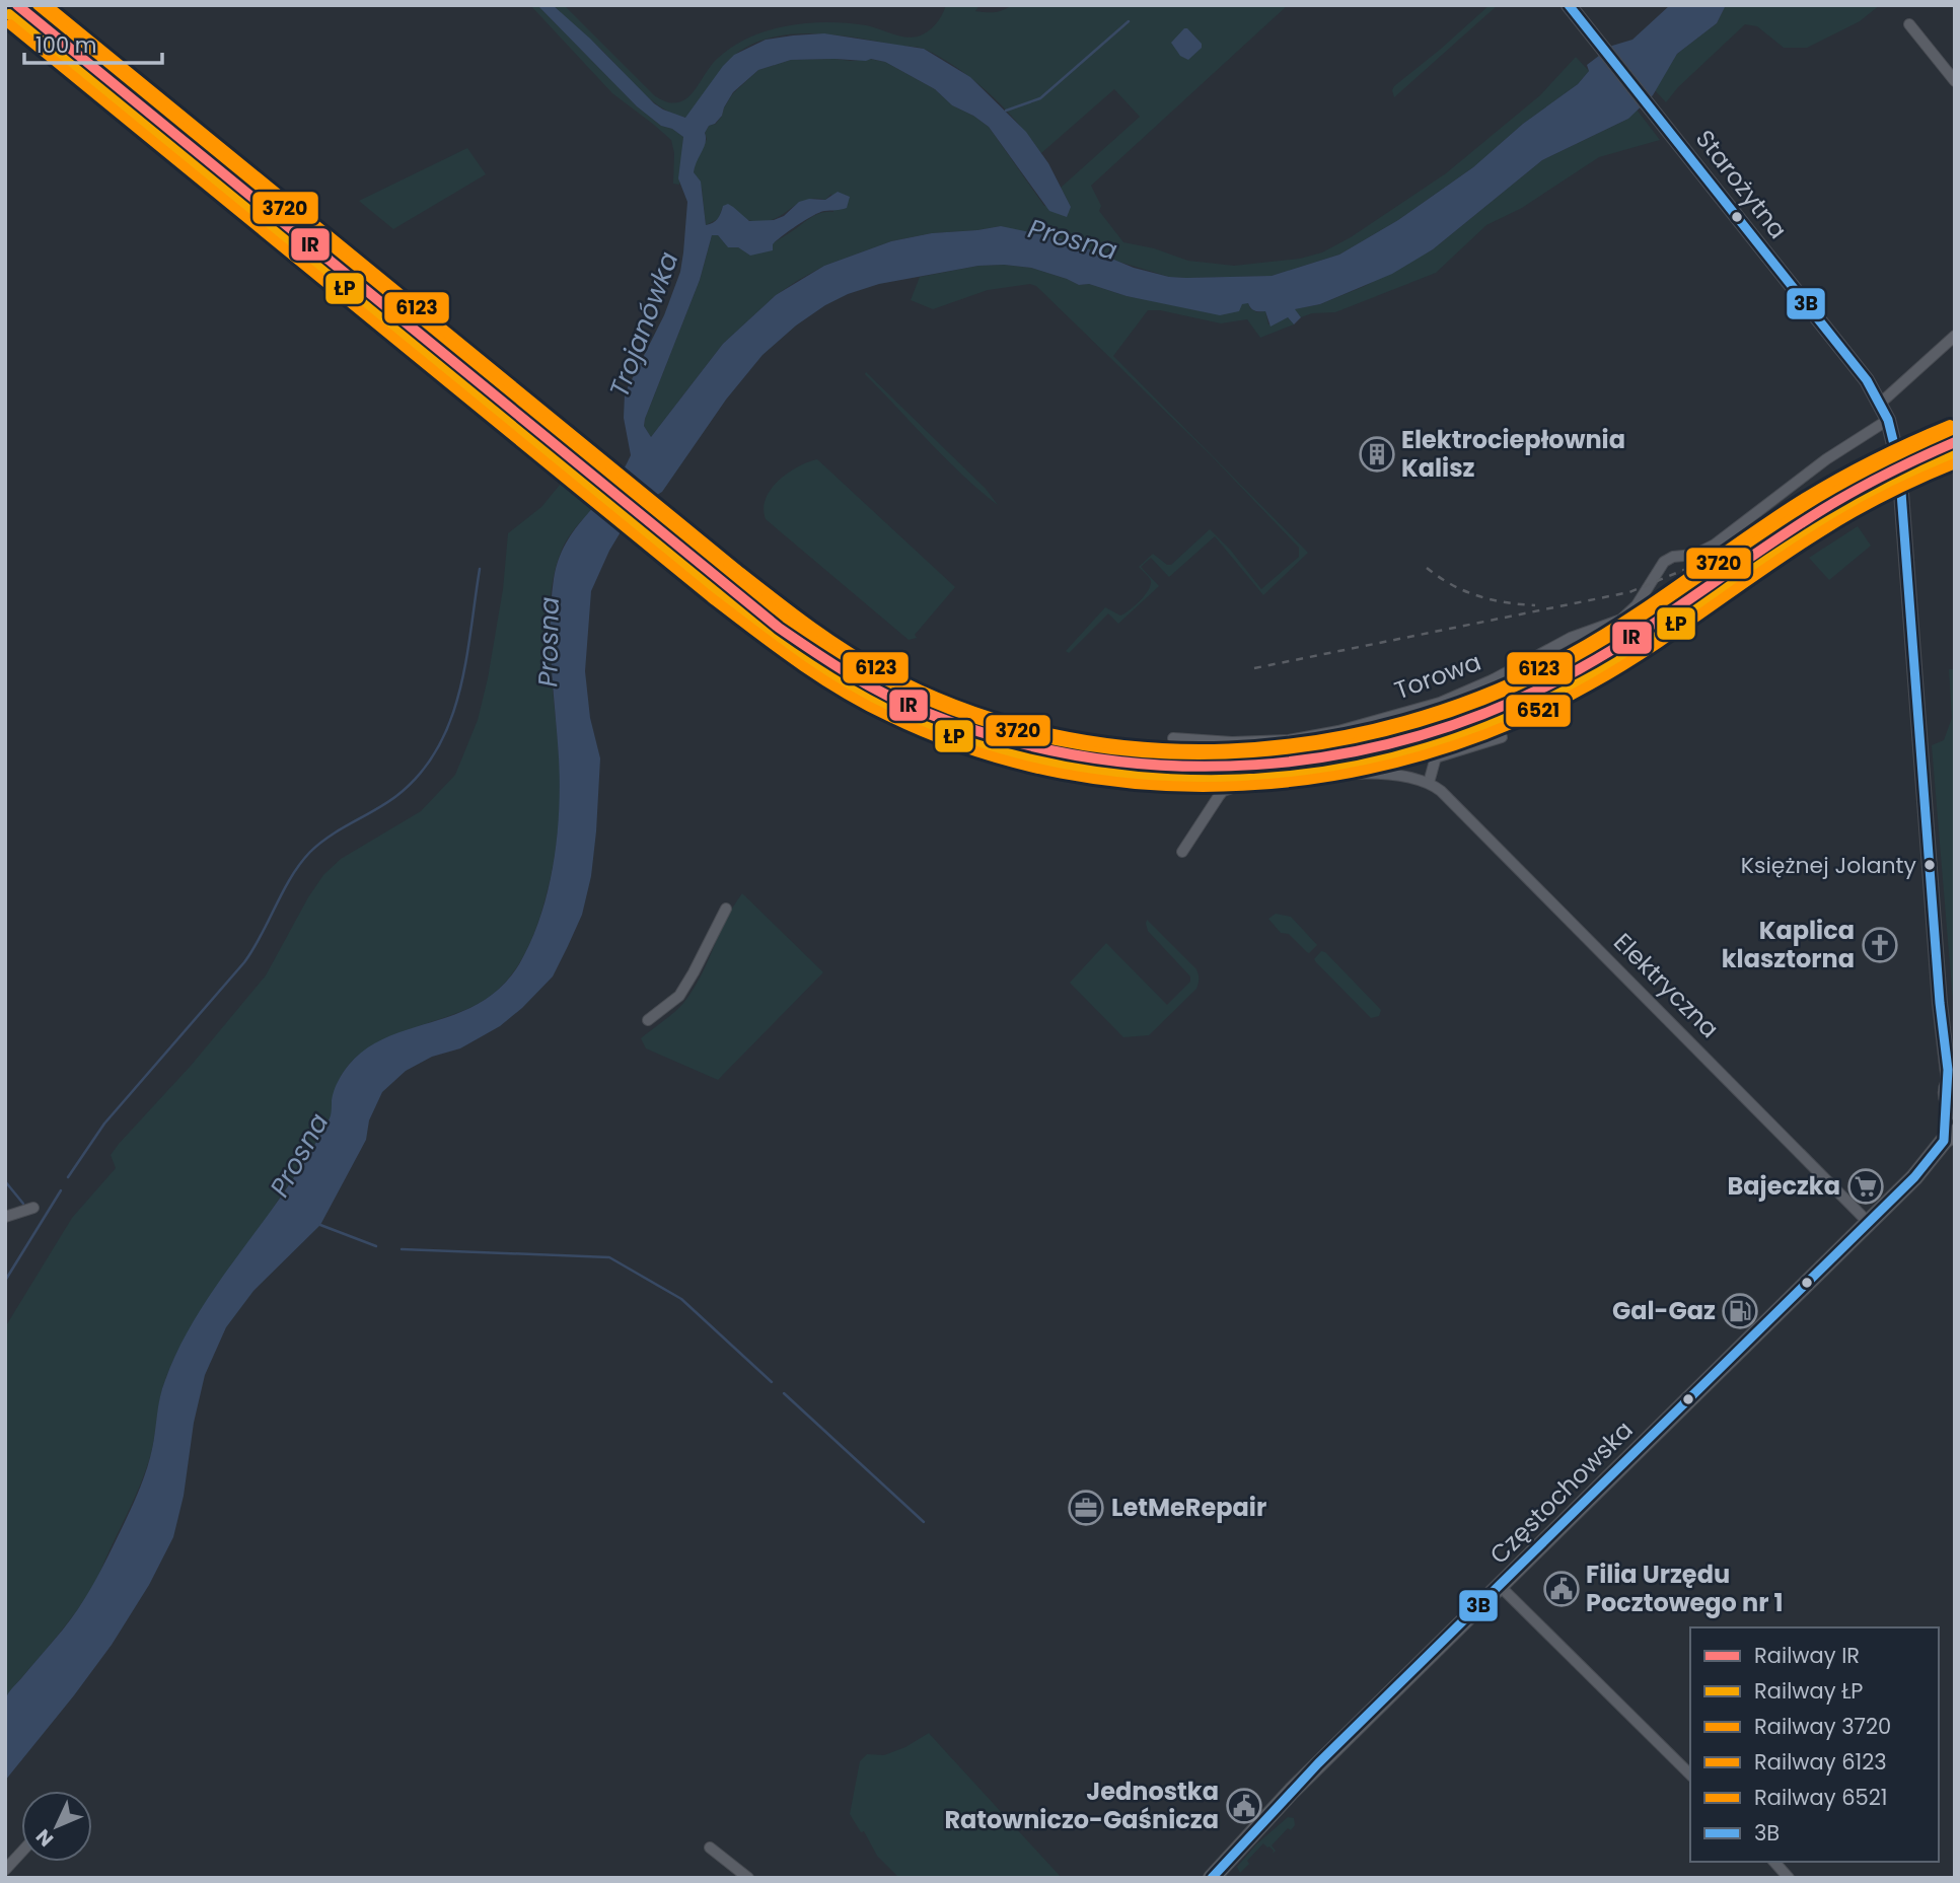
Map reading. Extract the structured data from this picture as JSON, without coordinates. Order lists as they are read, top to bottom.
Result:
{
  "streets": {
    "main road": ["Częstochowska"],
    "street": ["Starożytna", "Torowa", "Elektryczna"]
  },
  "crossings": [
    ["Starożytna", "Torowa"],
    ["Elektryczna", "Częstochowska"]
  ],
  "water": ["Prosna", "Trojanówka"],
  "places": {
    "building": ["Elektrociepłownia Kalisz"],
    "other": ["Księżnej Jolanty"],
    "church": ["Kaplica klasztorna"],
    "supermarket": ["Bajeczka"],
    "fuel station": ["Gal-Gaz"],
    "office": ["LetMeRepair"],
    "public building": ["Filia Urzędu Pocztowego nr 1", "Jednostka Ratowniczo-Gaśnicza"]
  },
  "lines": [
    "rail line IR",
    "rail line 3720",
    "rail line 6123",
    "transit line 3B",
    "rail line ŁP",
    "rail line 6521"
  ],
  "legend": [
    "Railway IR",
    "Railway ŁP",
    "Railway 3720",
    "Railway 6123",
    "Railway 6521",
    "3B"
  ],
  "scale_bar": "100 m",
  "north": "bottom left"
}
